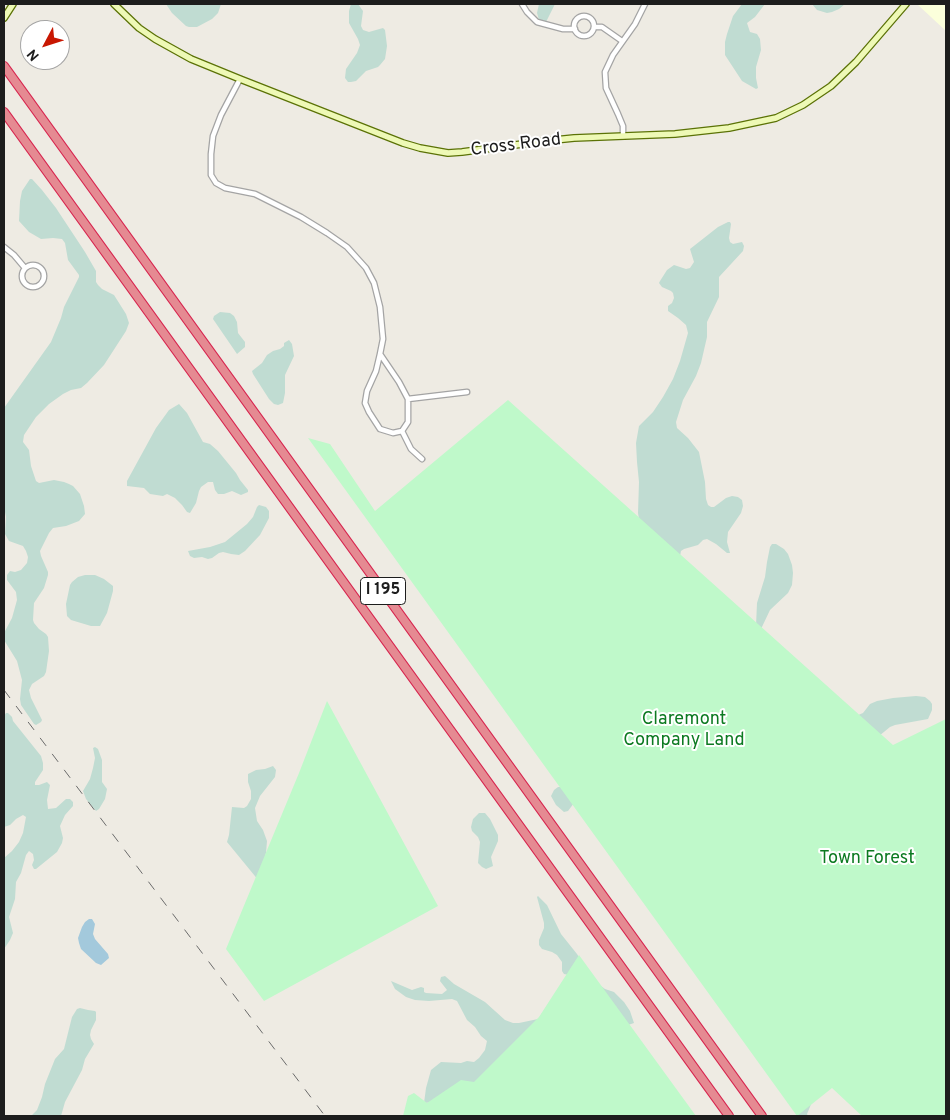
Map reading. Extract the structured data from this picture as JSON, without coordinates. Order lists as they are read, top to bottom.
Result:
{
  "streets": {
    "highway": ["I 195"],
    "street": ["Cross Road"]
  },
  "parks": ["Claremont Company Land", "Town Forest"],
  "north": "bottom left"
}
